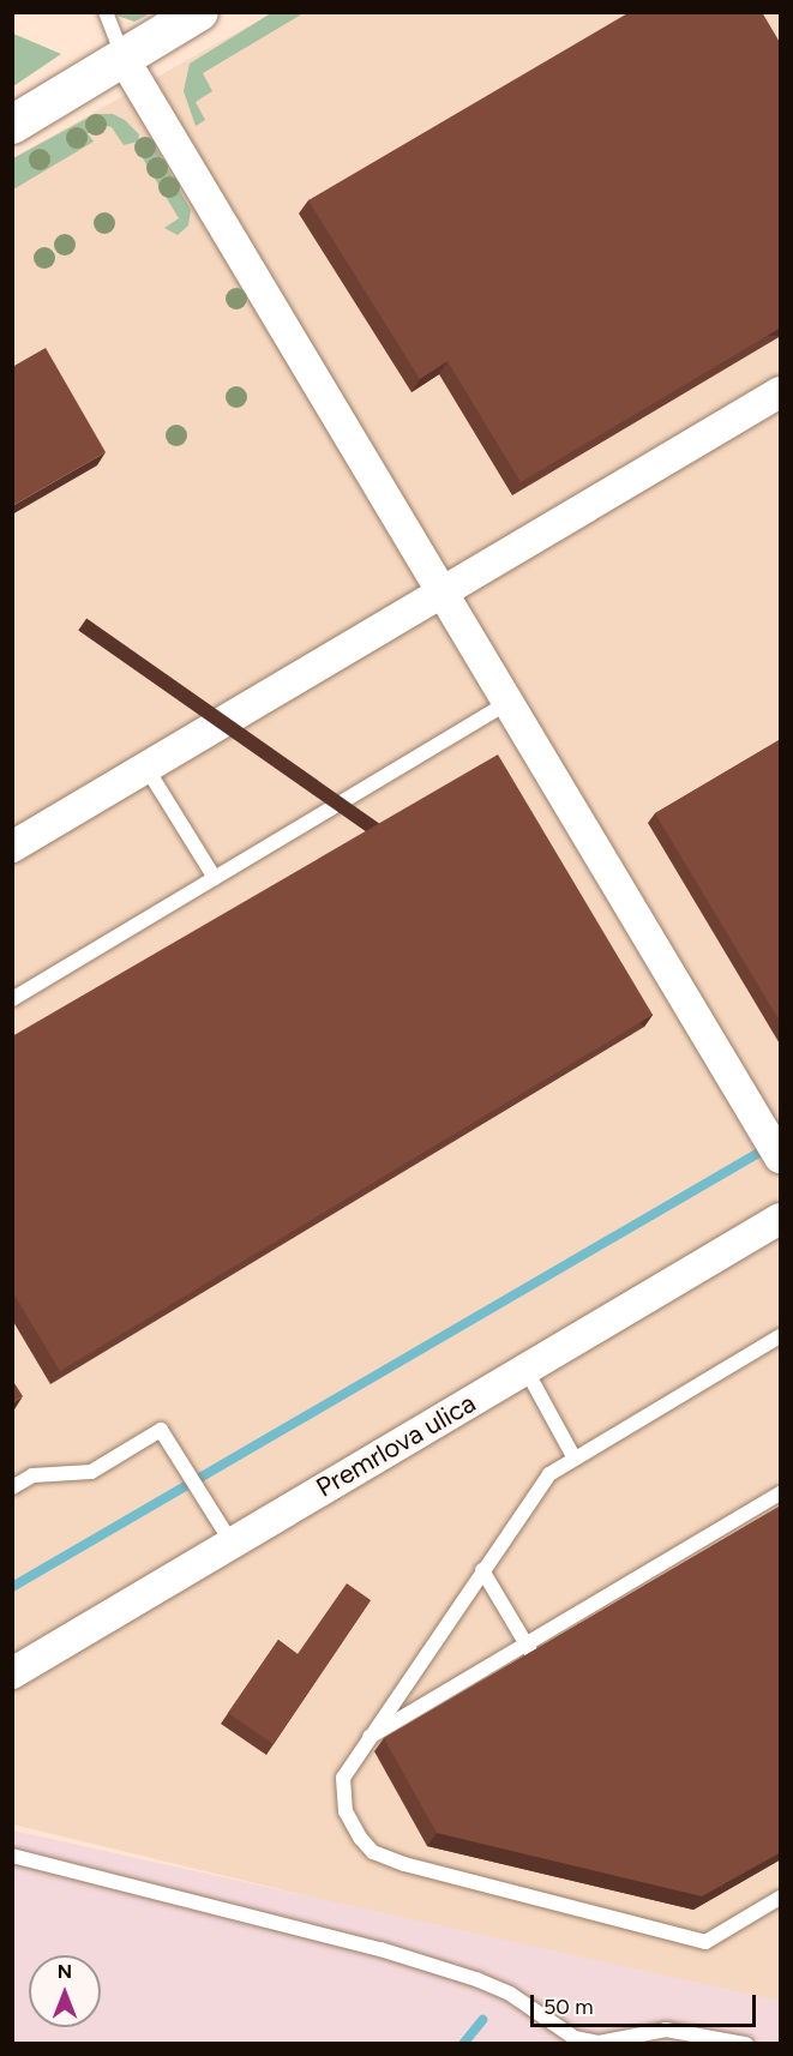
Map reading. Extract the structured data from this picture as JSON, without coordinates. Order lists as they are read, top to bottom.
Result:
{
  "streets": {
    "street": ["Premrlova ulica"]
  },
  "scale_bar": "50 m",
  "north": "top"
}
